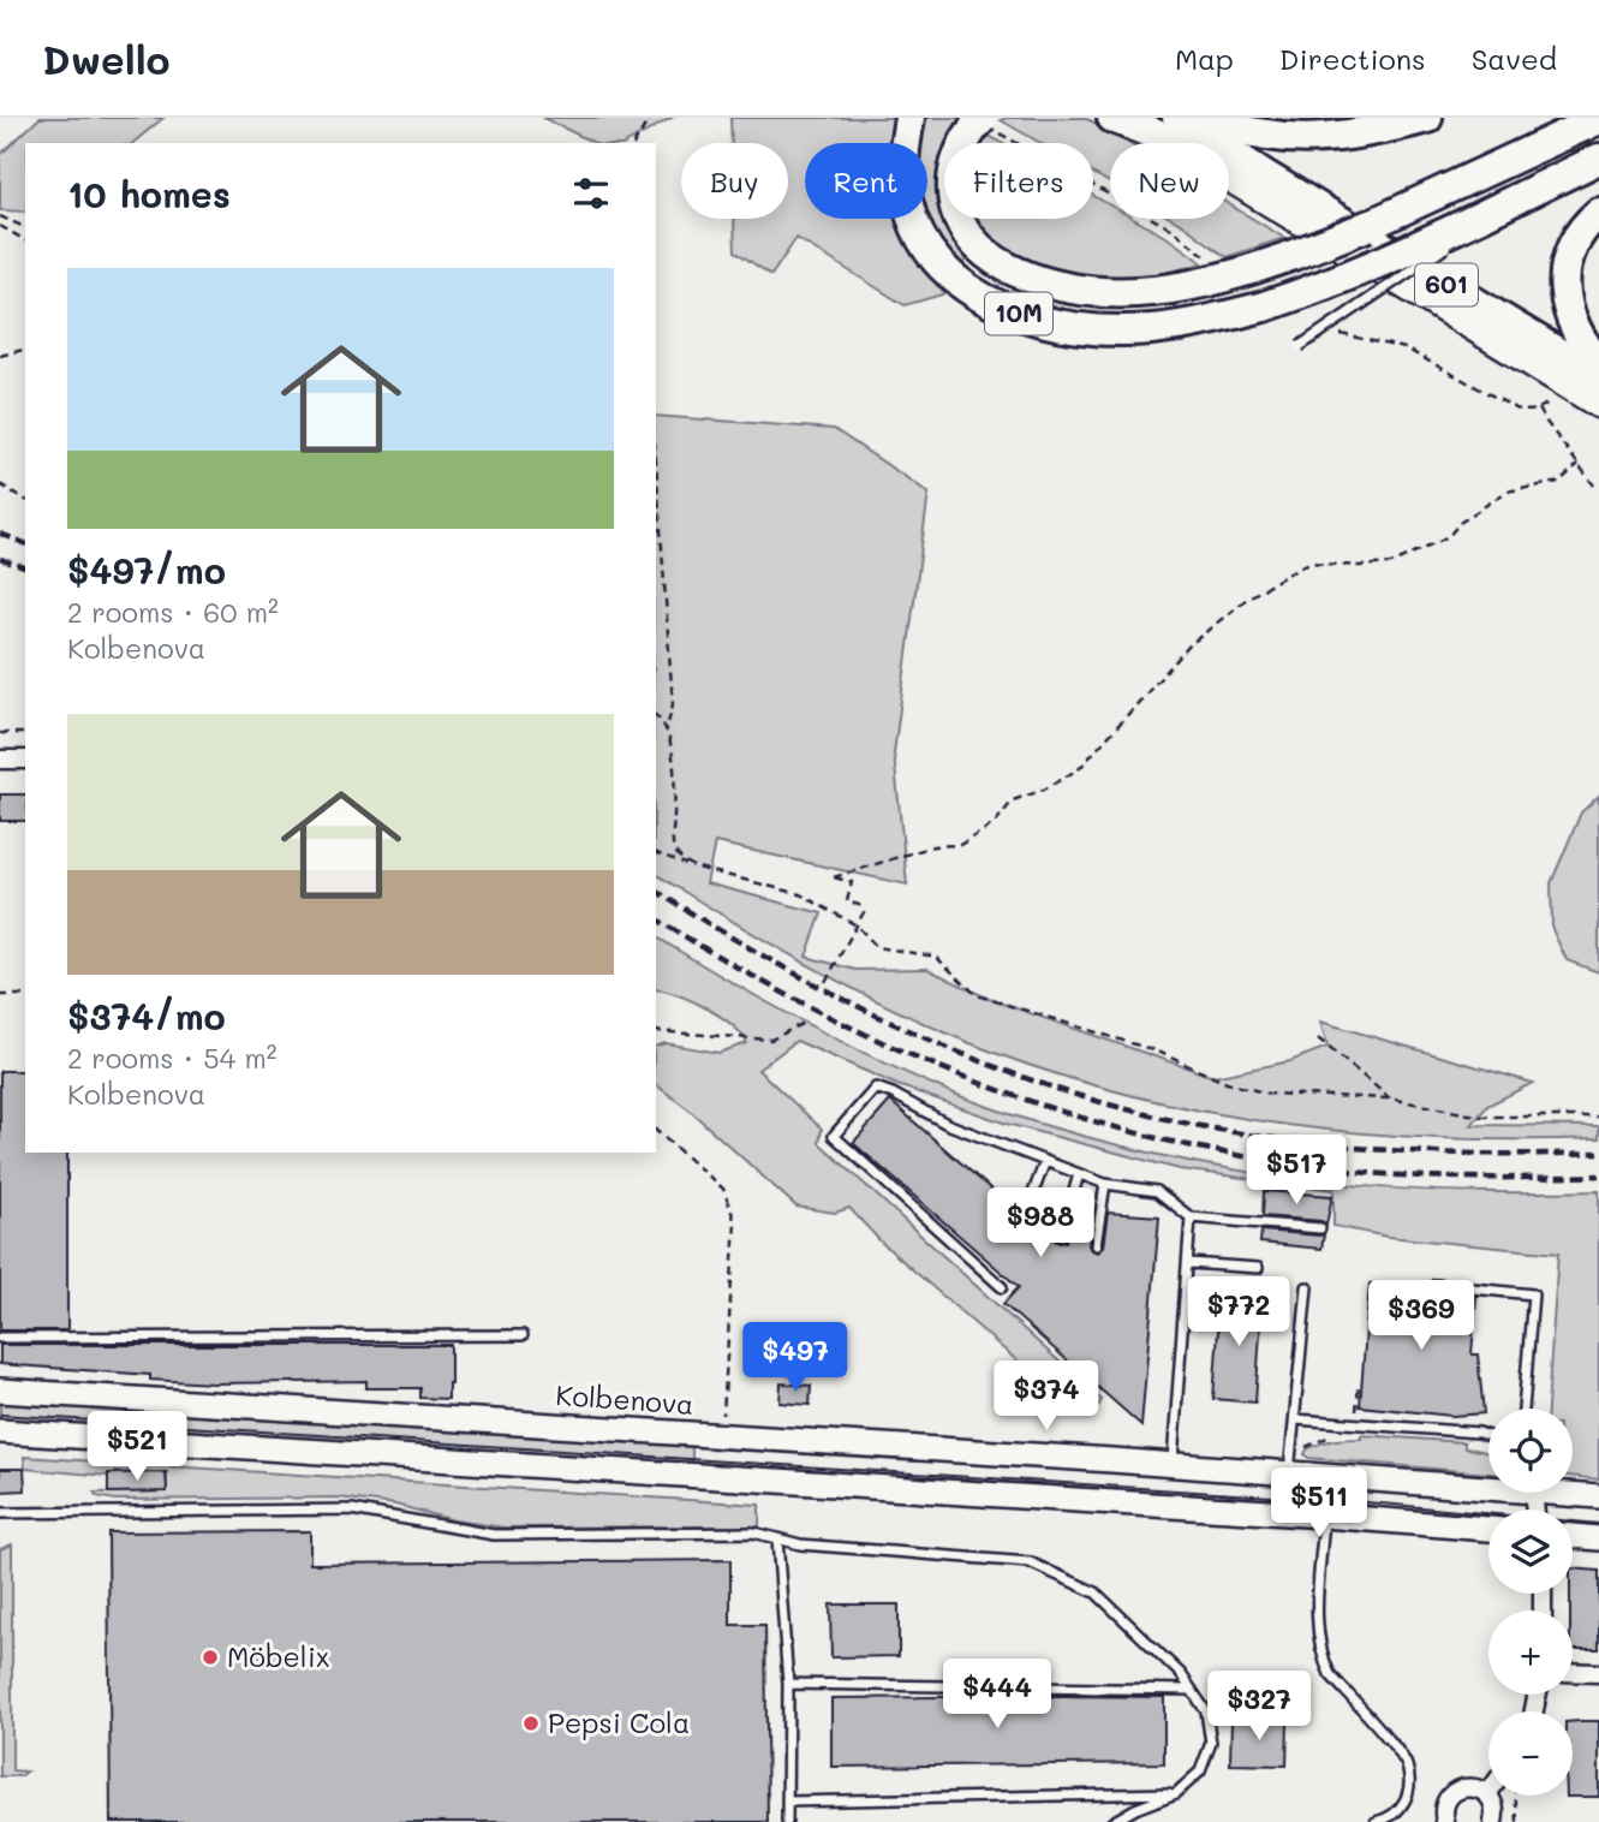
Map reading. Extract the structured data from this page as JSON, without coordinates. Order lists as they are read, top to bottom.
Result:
{
  "streets": {
    "highway": ["601", "10M"],
    "main road": ["Kolbenova"]
  },
  "places": ["Möbelix", "Pepsi Cola"],
  "page": {
    "header": "Dwello",
    "nav": ["Map", "Directions", "Saved"],
    "chip": [
      "Buy",
      "Rent",
      "Filters",
      "New"
    ],
    "heading": "10 homes",
    "list": [
      {
        "name": "$497/mo",
        "note": "2 rooms · 60 m² · Kolbenova"
      },
      {
        "name": "$374/mo",
        "note": "2 rooms · 54 m² · Kolbenova"
      }
    ],
    "price": [
      "$517",
      "$988",
      "$772",
      "$369",
      "$497",
      "$374",
      "$521",
      "$511",
      "$444",
      "$327"
    ],
    "map_buttons": ["+", "−"]
  }
}
